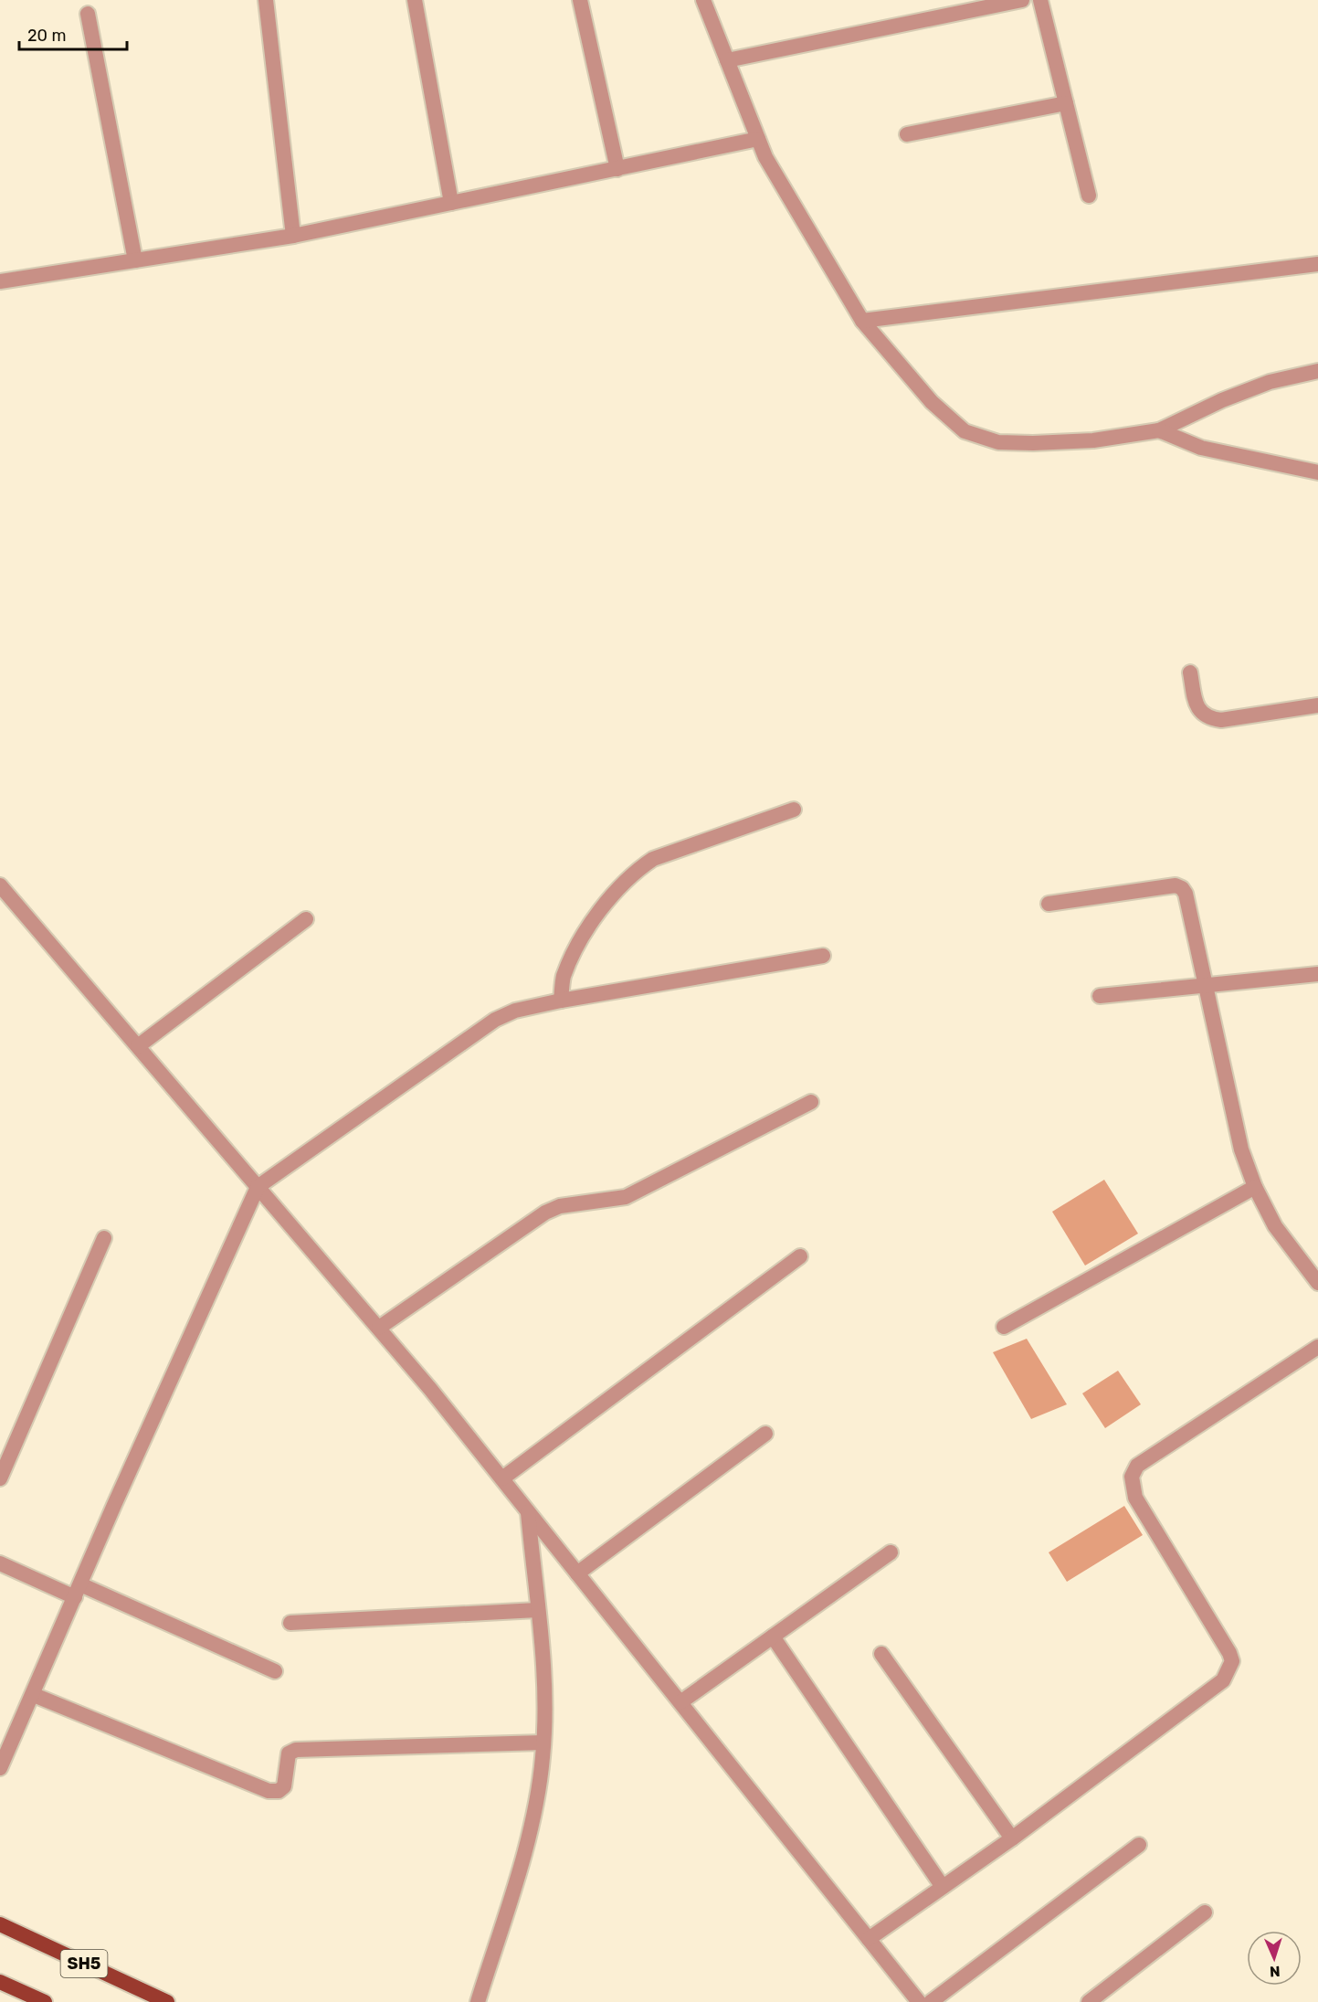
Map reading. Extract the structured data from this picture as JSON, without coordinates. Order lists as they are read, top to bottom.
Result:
{
  "streets": {
    "main road": ["SH5"]
  },
  "scale_bar": "20 m",
  "north": "bottom"
}
